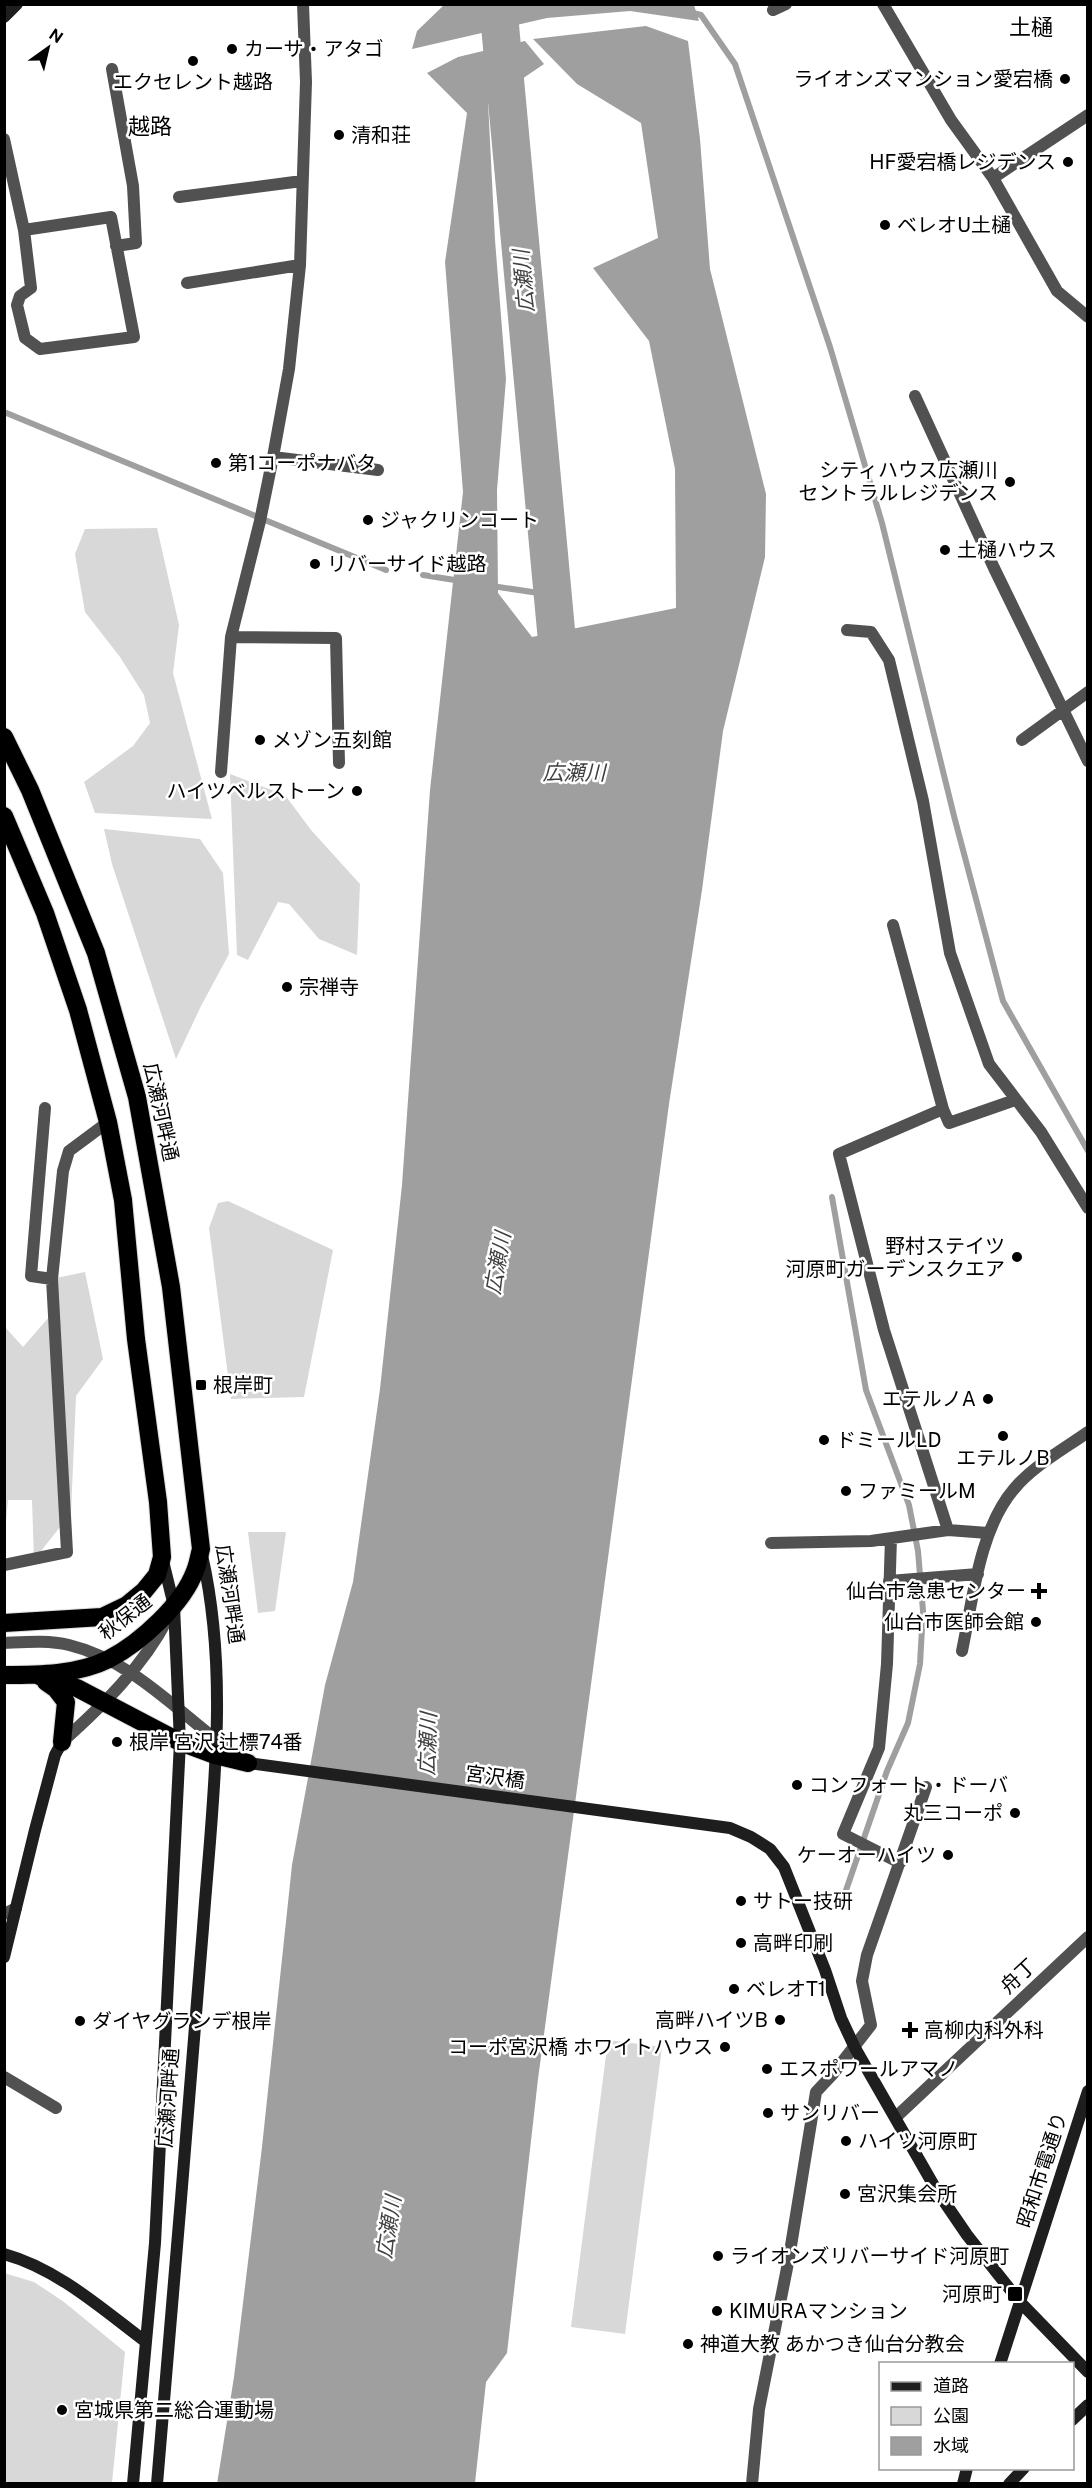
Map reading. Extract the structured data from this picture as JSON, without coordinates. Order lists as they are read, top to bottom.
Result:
{
  "streets": {
    "highway": ["広瀬河畔通", "秋保通"],
    "street": ["宮沢橋", "舟丁", "昭和市電通り"]
  },
  "crossings": [
    ["広瀬河畔通", "秋保通"],
    ["宮沢橋", "舟丁"],
    ["宮沢橋", "昭和市電通り"]
  ],
  "districts": ["土樋", "越路"],
  "water": ["広瀬川"],
  "places": {
    "other": [
      "カーサ・アタゴ",
      "エクセレント越路",
      "ライオンズマンション愛宕橋",
      "清和荘",
      "HF愛宕橋レジデンス",
      "ベレオU土樋",
      "第1コーポナバタ",
      "シティハウス広瀬川 セントラルレジデンス",
      "ジャクリンコート",
      "土樋ハウス",
      "リバーサイド越路",
      "メゾン五刻館",
      "ハイツベルストーン",
      "宗禅寺",
      "野村ステイツ 河原町ガーデンスクエア",
      "エテルノA",
      "エテルノB",
      "ドミールLD",
      "ファミールM",
      "仙台市医師会館",
      "根岸 宮沢 辻標74番",
      "コンフォート・ドーバ",
      "丸三コーポ",
      "ケーオーハイツ",
      "サトー技研",
      "高畔印刷",
      "ベレオT1",
      "高畔ハイツB",
      "ダイヤグランデ根岸",
      "コーポ宮沢橋 ホワイトハウス",
      "エスポワールアマノ",
      "サンリバー",
      "ハイツ河原町",
      "宮沢集会所",
      "ライオンズリバーサイド河原町",
      "KIMURAマンション",
      "神道大教 あかつき仙台分教会",
      "宮城県第二総合運動場"
    ],
    "transit": ["根岸町", "河原町"],
    "health": ["仙台市急患センター", "高柳内科外科"]
  },
  "legend": ["道路", "公園", "水域"],
  "north": "top right"
}
